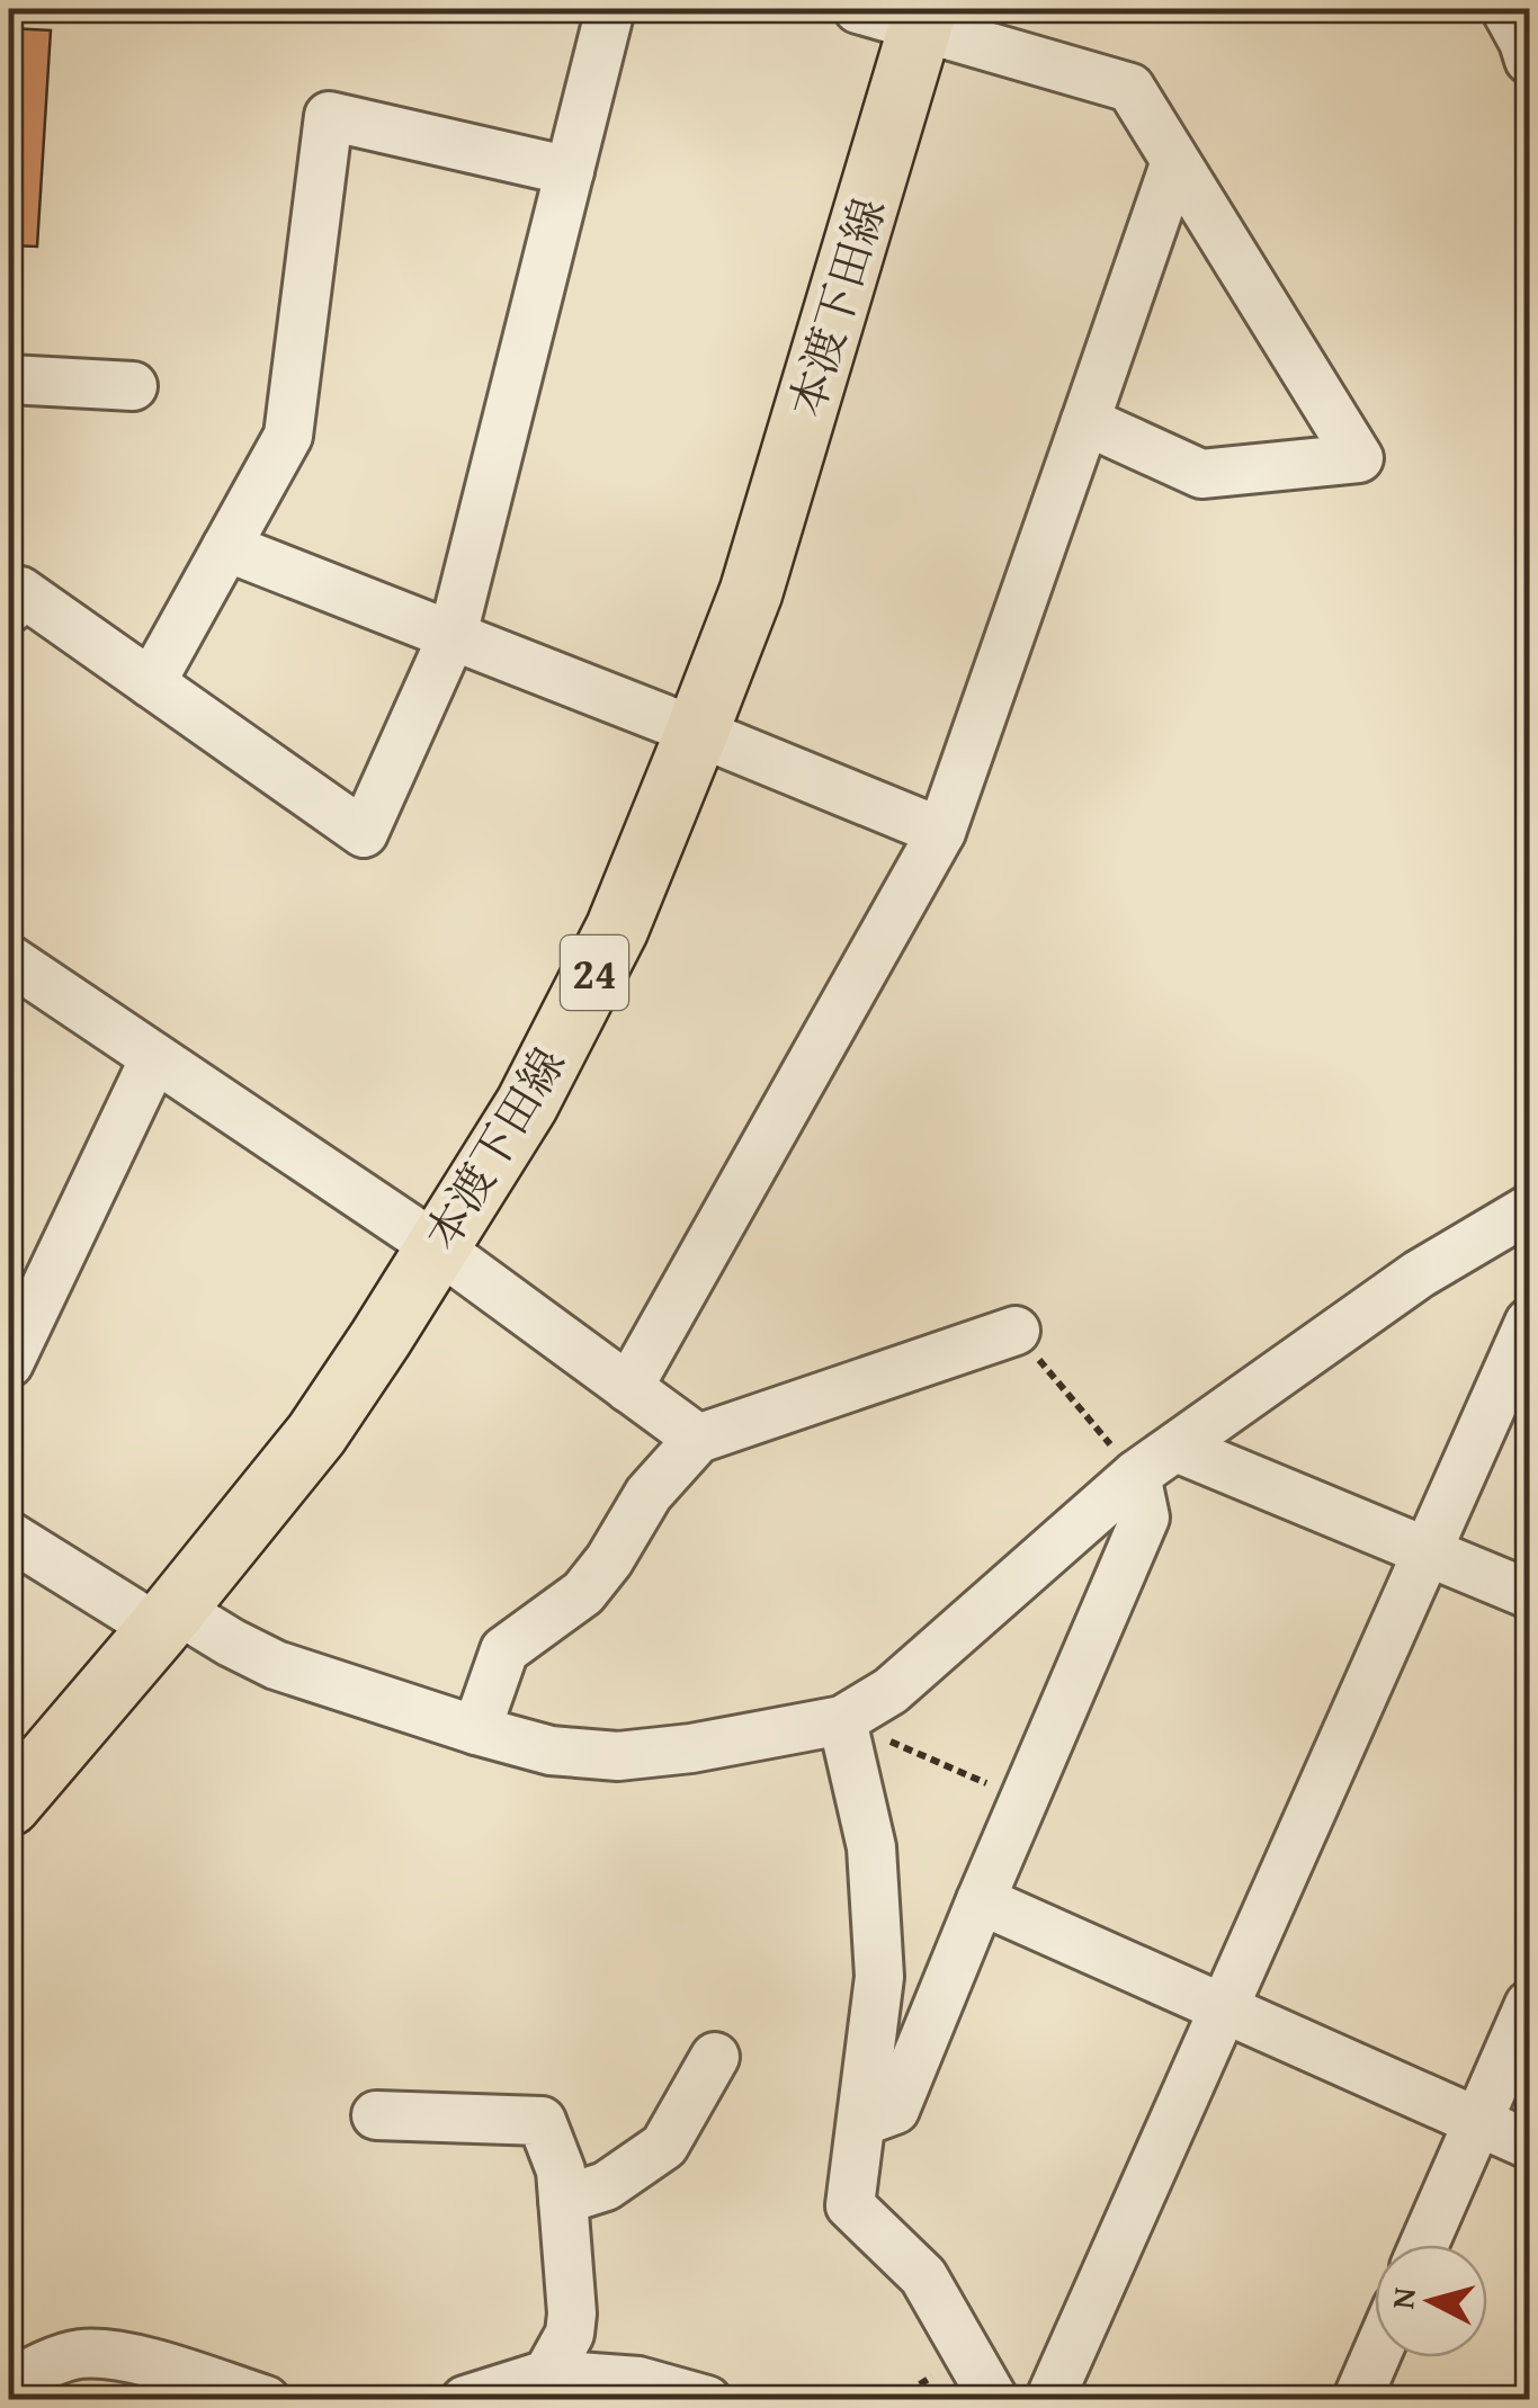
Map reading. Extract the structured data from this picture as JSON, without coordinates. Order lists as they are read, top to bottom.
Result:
{
  "streets": {
    "main road": ["本渡下田線", "24"]
  },
  "north": "left"
}
